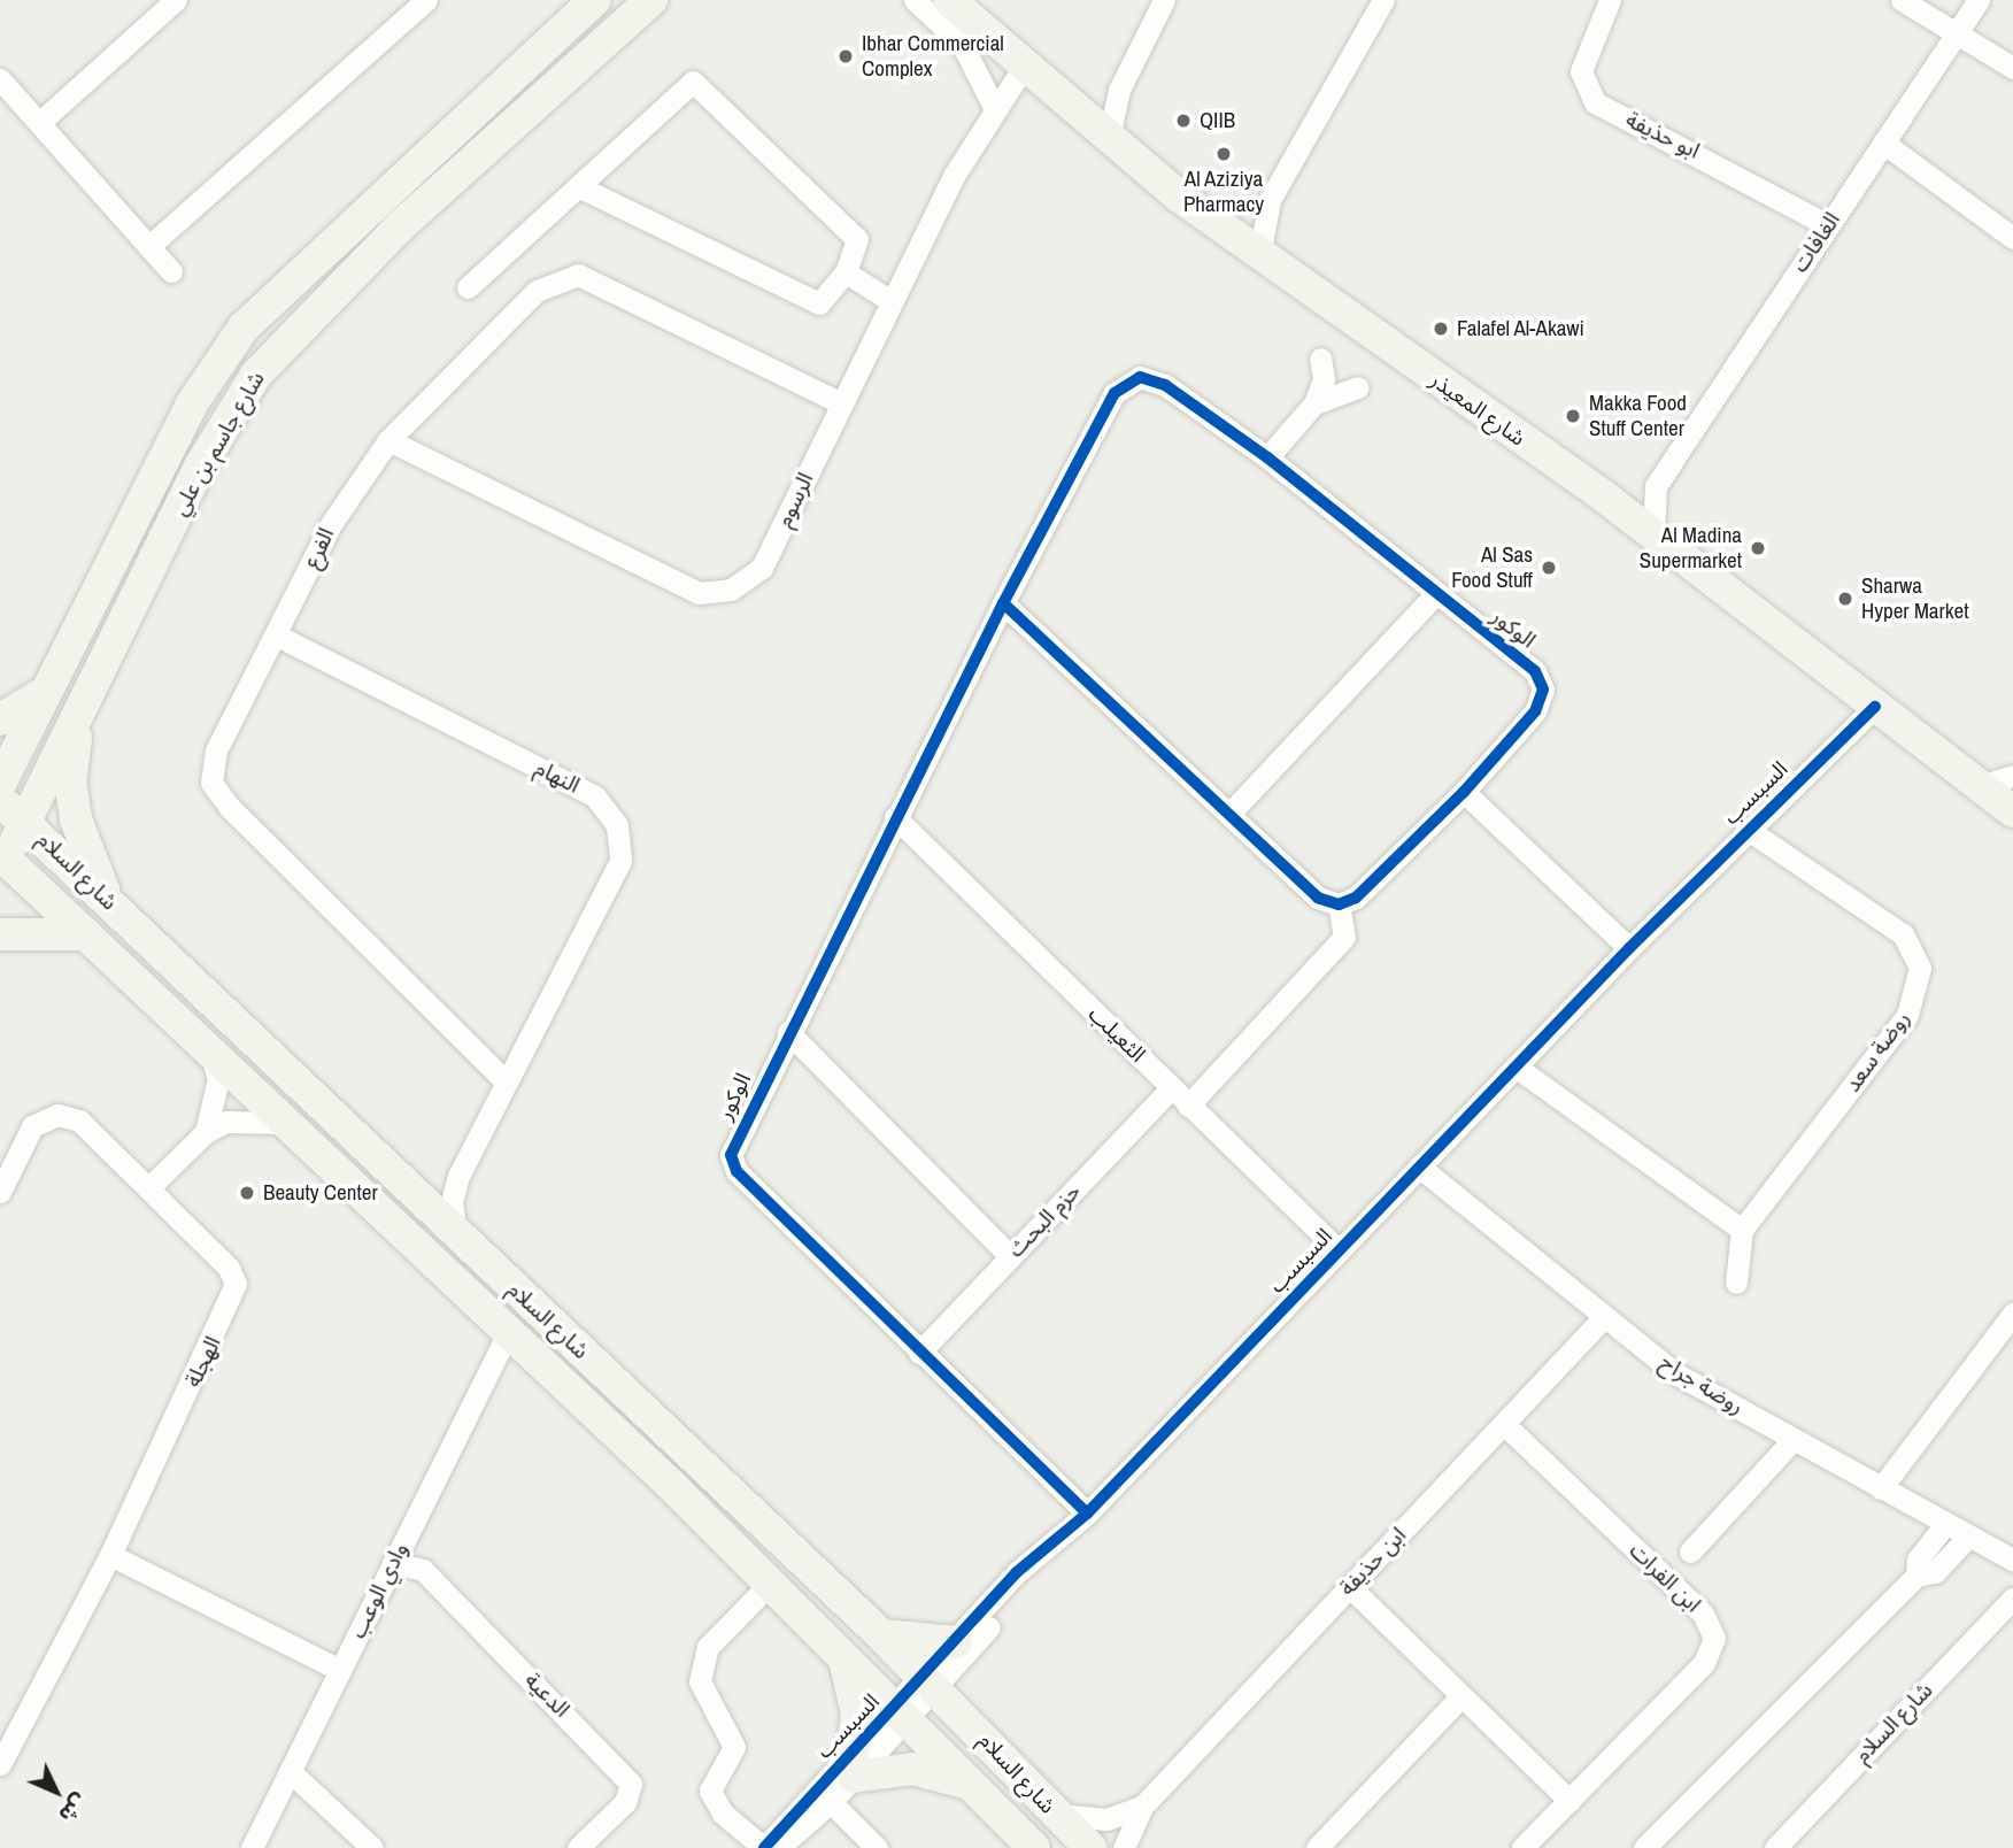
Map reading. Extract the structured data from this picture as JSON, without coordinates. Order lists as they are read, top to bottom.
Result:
{
  "streets": {
    "main road": ["شارع المعيذر", "شارع جاسم بن علي", "شارع السلام"],
    "street": [
      "ابو حذيفة",
      "الغافات",
      "الرسوم",
      "الفرع",
      "الوكور",
      "النهام",
      "السبسب",
      "الثعيلب",
      "روضة سعد",
      "حزم البحث",
      "الهجلة",
      "روضة جراح",
      "ابن حذيفة",
      "ابن الفرات",
      "وادي الوعب",
      "الدعية"
    ]
  },
  "crossings": [
    ["ابو حذيفة", "الغافات"],
    ["شارع المعيذر", "الرسوم"],
    ["شارع المعيذر", "السبسب"],
    ["شارع جاسم بن علي", "شارع السلام"],
    ["الرسوم", "الفرع"],
    ["الفرع", "النهام"],
    ["الوكور", "السبسب"],
    ["الوكور", "الثعيلب"],
    ["الوكور", "حزم البحث"],
    ["النهام", "شارع السلام"],
    ["السبسب", "شارع السلام"],
    ["السبسب", "الثعيلب"],
    ["السبسب", "روضة سعد"],
    ["السبسب", "روضة جراح"],
    ["شارع السلام", "ابن حذيفة"],
    ["شارع السلام", "وادي الوعب"],
    ["الثعيلب", "حزم البحث"],
    ["روضة جراح", "ابن حذيفة"],
    ["ابن حذيفة", "ابن الفرات"],
    ["وادي الوعب", "الدعية"]
  ],
  "places": [
    "Ibhar Commercial Complex",
    "QIIB",
    "Al Aziziya Pharmacy",
    "Falafel Al-Akawi",
    "Makka Food Stuff Center",
    "Al Madina Supermarket",
    "Al Sas Food Stuff",
    "Sharwa Hyper Market",
    "Beauty Center"
  ],
  "north": "bottom right"
}
